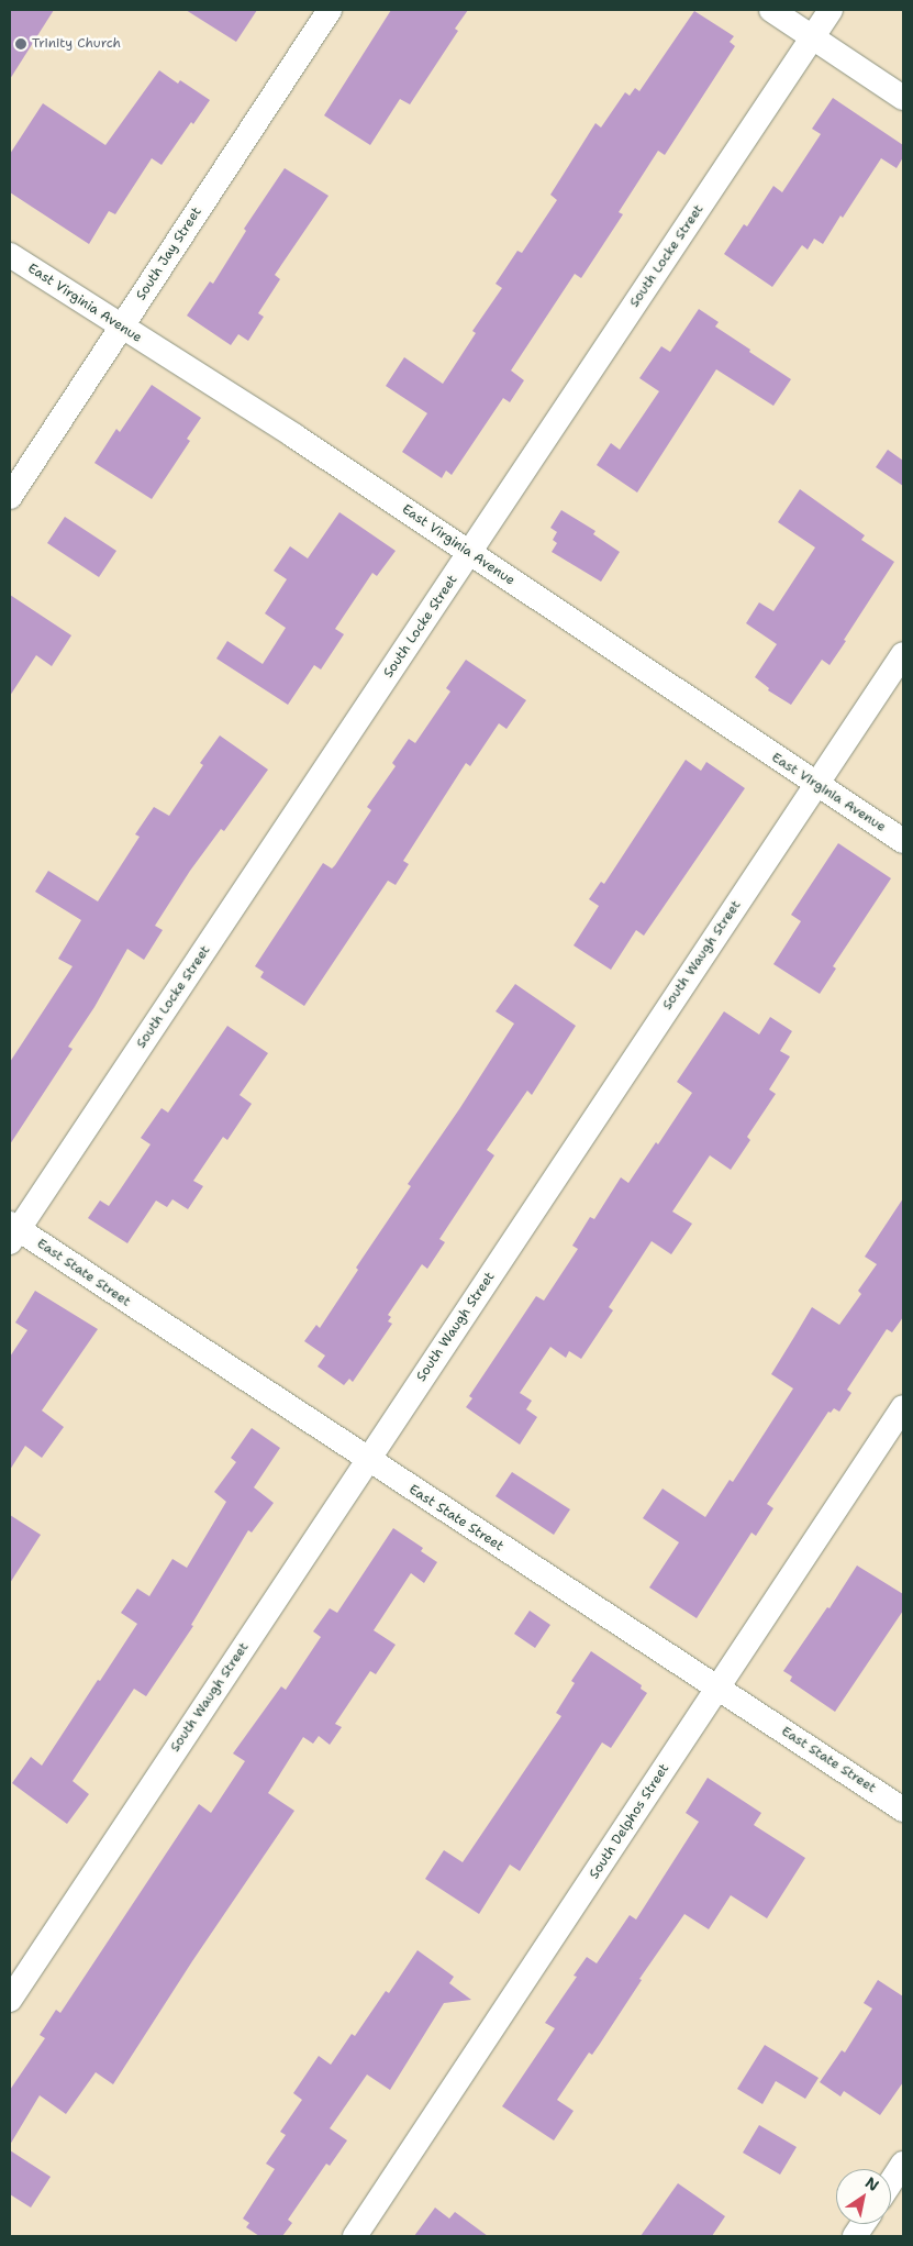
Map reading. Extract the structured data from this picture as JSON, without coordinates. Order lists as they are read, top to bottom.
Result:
{
  "streets": {
    "street": [
      "South Jay Street",
      "South Locke Street",
      "East Virginia Avenue",
      "South Waugh Street",
      "East State Street",
      "South Delphos Street"
    ]
  },
  "crossings": [
    ["South Jay Street", "East Virginia Avenue"],
    ["South Locke Street", "East Virginia Avenue"],
    ["South Locke Street", "East State Street"],
    ["East Virginia Avenue", "South Waugh Street"],
    ["South Waugh Street", "East State Street"],
    ["East State Street", "South Delphos Street"]
  ],
  "places": ["Trinity Church"],
  "north": "top right"
}
